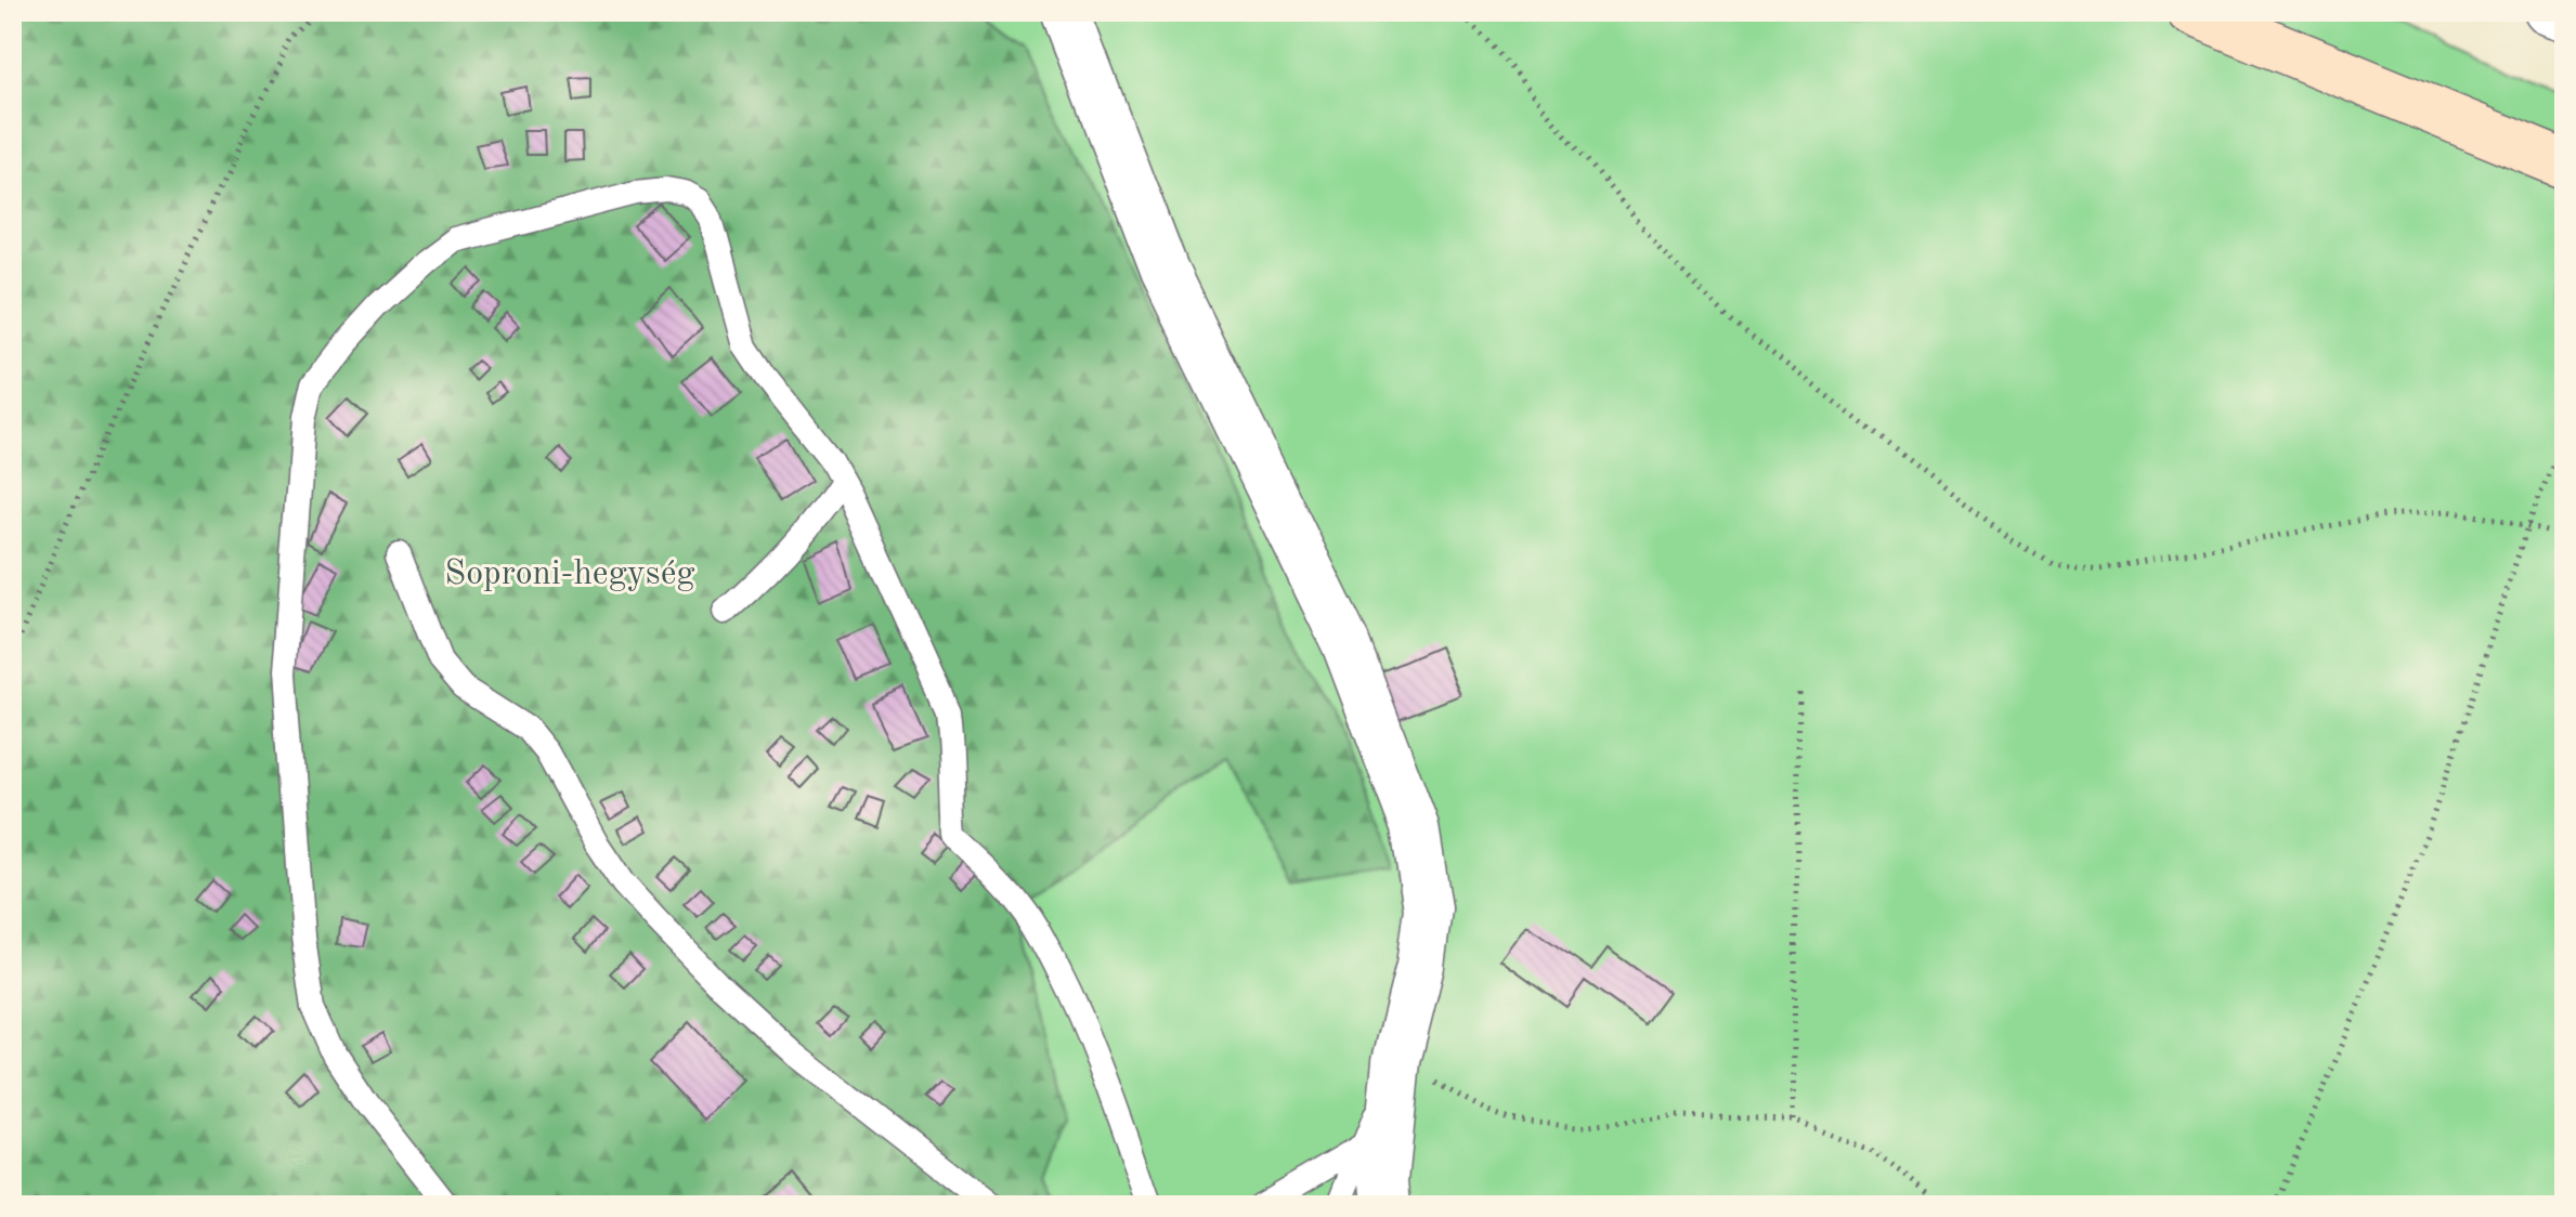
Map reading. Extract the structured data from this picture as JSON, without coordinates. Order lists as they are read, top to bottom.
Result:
{
  "parks": ["Soproni-hegység"]
}
